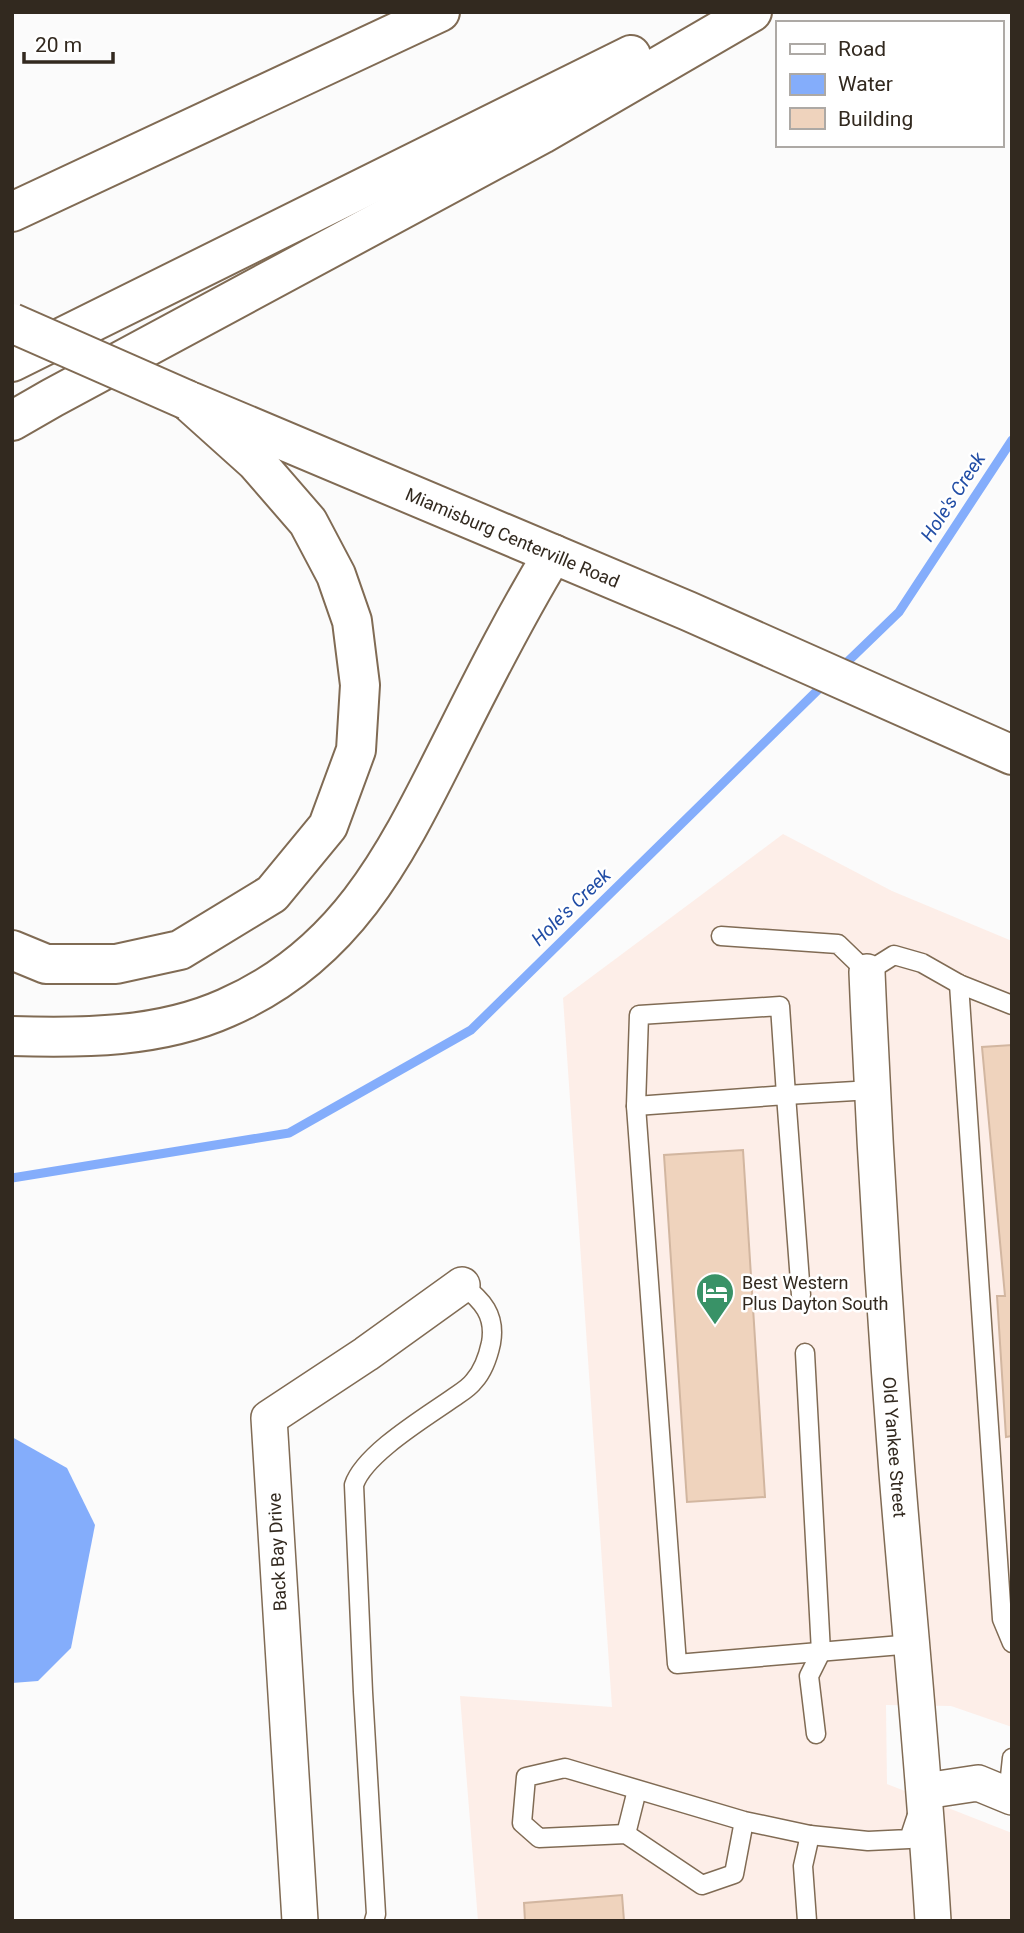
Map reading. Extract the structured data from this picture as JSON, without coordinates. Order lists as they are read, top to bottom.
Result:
{
  "streets": {
    "main road": ["Miamisburg Centerville Road"],
    "street": ["Old Yankee Street", "Back Bay Drive"]
  },
  "water": ["Hole's Creek"],
  "places": {
    "hotel": ["Best Western Plus Dayton South"]
  },
  "legend": ["Road", "Water", "Building"],
  "scale_bar": "20 m"
}
